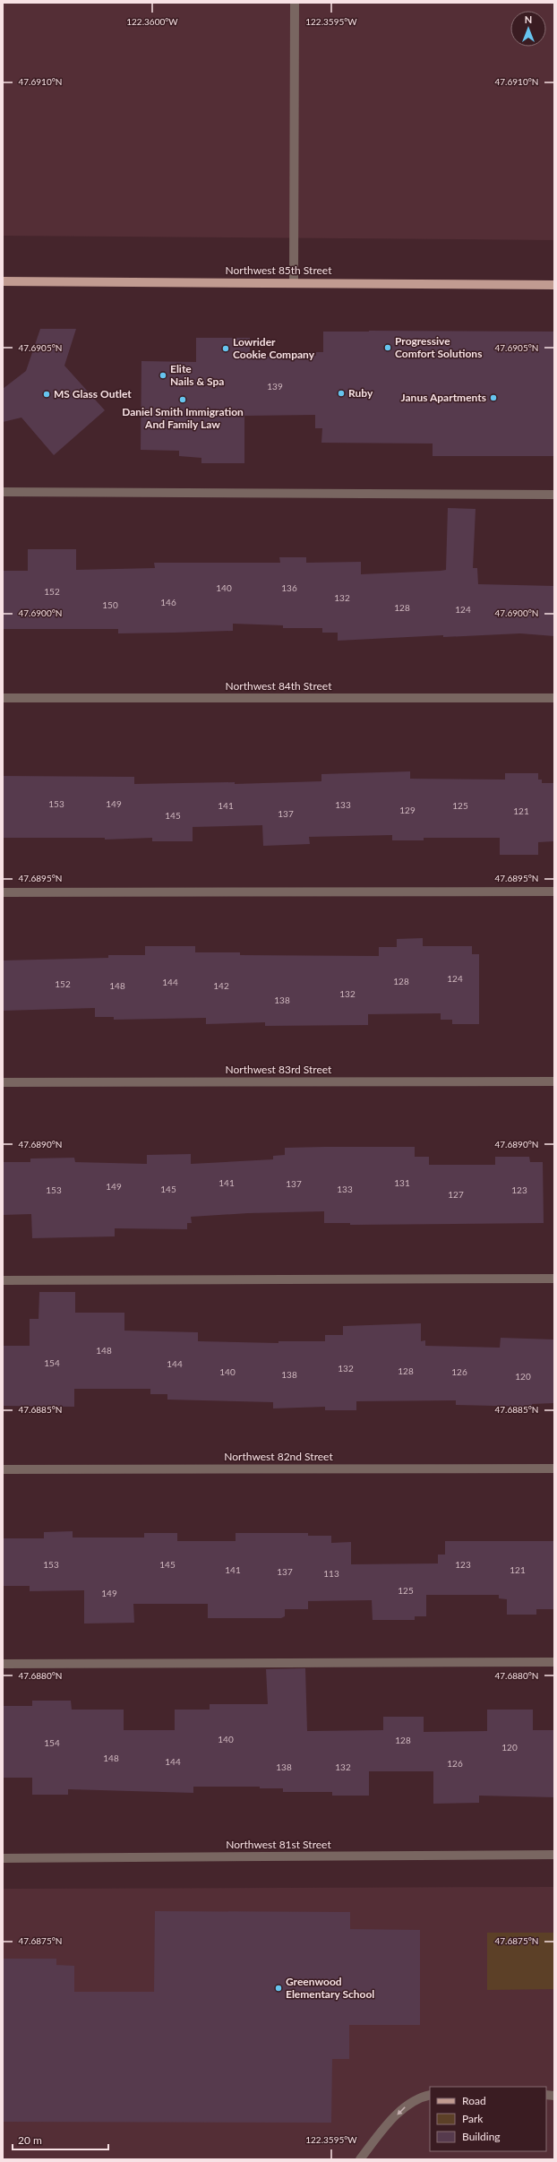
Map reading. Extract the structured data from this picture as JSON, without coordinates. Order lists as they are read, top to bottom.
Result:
{
  "streets": {
    "main road": ["Northwest 85th Street"],
    "street": [
      "Northwest 84th Street",
      "Northwest 83rd Street",
      "Northwest 82nd Street",
      "Northwest 81st Street"
    ]
  },
  "places": [
    "Progressive Comfort Solutions",
    "Lowrider Cookie Company",
    "Elite Nails & Spa",
    "Ruby",
    "MS Glass Outlet",
    "Janus Apartments",
    "Daniel Smith Immigration And Family Law",
    "Greenwood Elementary School"
  ],
  "house_numbers": [
    "139",
    "140",
    "136",
    "152",
    "132",
    "146",
    "150",
    "128",
    "124",
    "153",
    "149",
    "133",
    "141",
    "125",
    "129",
    "121",
    "137",
    "145",
    "124",
    "128",
    "144",
    "152",
    "148",
    "142",
    "132",
    "138",
    "141",
    "131",
    "137",
    "149",
    "145",
    "133",
    "153",
    "123",
    "127",
    "148",
    "154",
    "144",
    "132",
    "128",
    "140",
    "126",
    "138",
    "120",
    "153",
    "145",
    "123",
    "141",
    "121",
    "137",
    "113",
    "125",
    "149",
    "140",
    "128",
    "154",
    "120",
    "148",
    "144",
    "126",
    "138",
    "132"
  ],
  "legend": ["Road", "Park", "Building"],
  "scale_bar": "20 m",
  "north": "top",
  "coordinates": [
    "122.3600°W",
    "122.3595°W",
    "47.6910°N",
    "47.6905°N",
    "47.6900°N",
    "47.6895°N",
    "47.6890°N",
    "47.6885°N",
    "47.6880°N",
    "47.6875°N"
  ]
}
